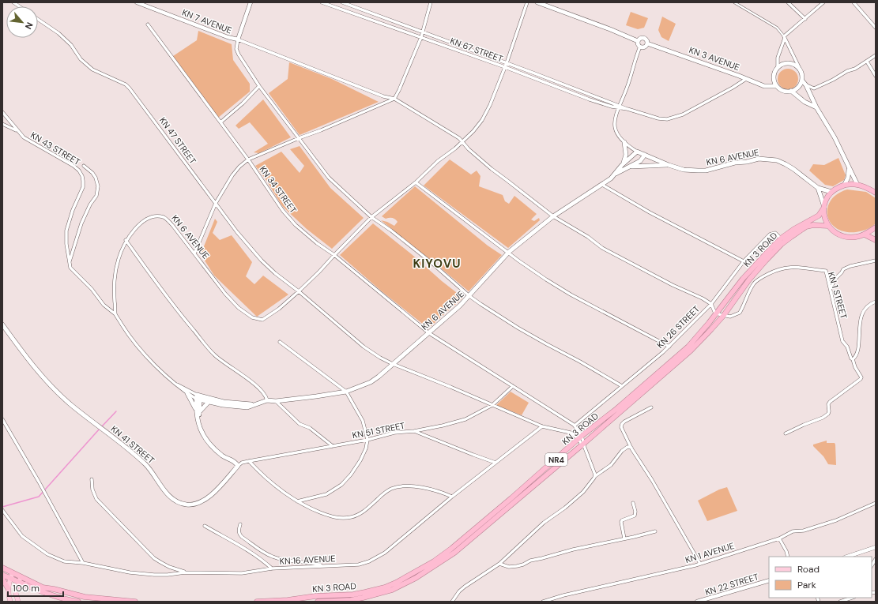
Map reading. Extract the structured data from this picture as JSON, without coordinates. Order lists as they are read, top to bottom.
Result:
{
  "streets": {
    "highway": ["KN 3 ROAD", "NR4"],
    "main road": ["KN 3 AVENUE", "KN 6 AVENUE", "KN 41 STREET"],
    "street": [
      "KN 7 AVENUE",
      "KN 67 STREET",
      "KN 47 STREET",
      "KN 43 STREET",
      "KN 34 STREET",
      "KN 1 STREET",
      "KN 26 STREET",
      "KN 51 STREET",
      "KN 1 AVENUE",
      "KN 16 AVENUE",
      "KN 22 STREET"
    ]
  },
  "crossings": [
    ["KN 67 STREET", "KN 3 AVENUE"],
    ["KN 67 STREET", "KN 6 AVENUE"],
    ["KN 47 STREET", "KN 6 AVENUE"],
    ["KN 47 STREET", "KN 51 STREET"],
    ["KN 47 STREET", "KN 16 AVENUE"],
    ["KN 43 STREET", "KN 6 AVENUE"],
    ["KN 6 AVENUE", "KN 34 STREET"],
    ["KN 34 STREET", "KN 26 STREET"],
    ["KN 34 STREET", "KN 51 STREET"],
    ["KN 3 ROAD", "KN 1 STREET"],
    ["KN 3 ROAD", "KN 26 STREET"],
    ["KN 51 STREET", "KN 41 STREET"]
  ],
  "districts": ["KIYOVU"],
  "legend": ["Road", "Park"],
  "scale_bar": "100 m",
  "north": "bottom right"
}
